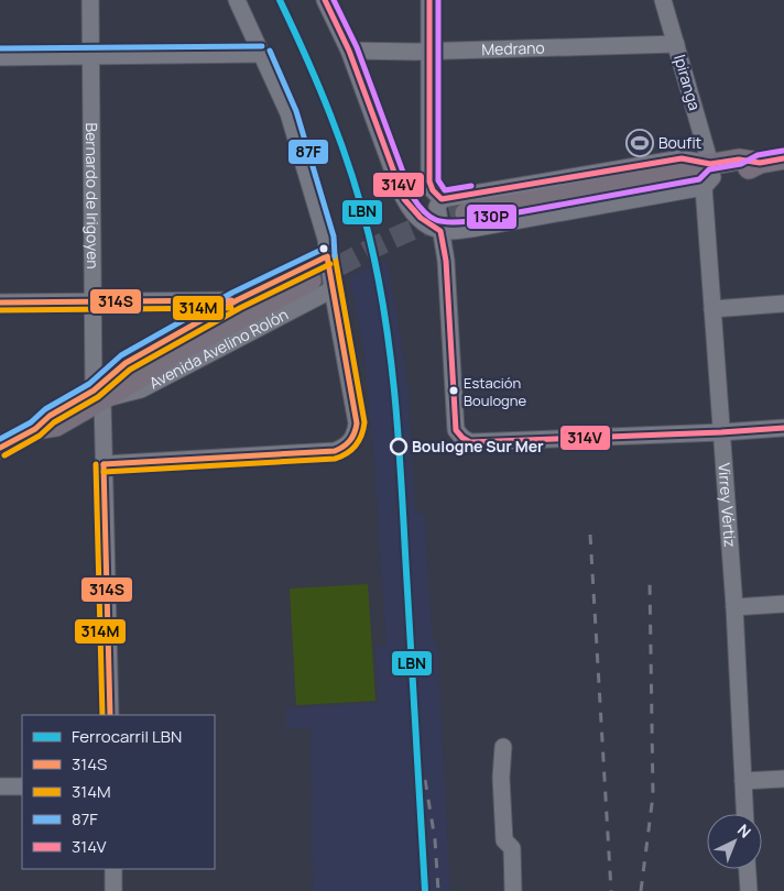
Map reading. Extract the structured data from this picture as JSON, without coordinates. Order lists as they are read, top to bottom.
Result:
{
  "streets": {
    "main road": ["Avenida Avelino Rolón"],
    "street": [
      "Medrano",
      "Ipiranga",
      "Bernardo de Irigoyen",
      "Virrey Vértiz"
    ]
  },
  "crossings": [
    ["Medrano", "Ipiranga"],
    ["Ipiranga", "Virrey Vértiz"],
    ["Bernardo de Irigoyen", "Avenida Avelino Rolón"]
  ],
  "places": {
    "sports": ["Boufit"],
    "other": ["Estación Boulogne", "Boulogne Sur Mer"]
  },
  "lines": [
    "rail line LBN",
    "transit line 314V",
    "transit line 130P",
    "transit line 87F",
    "transit line 314M",
    "transit line 314S"
  ],
  "legend": [
    "Ferrocarril LBN",
    "314S",
    "314M",
    "87F",
    "314V"
  ],
  "north": "top right"
}
